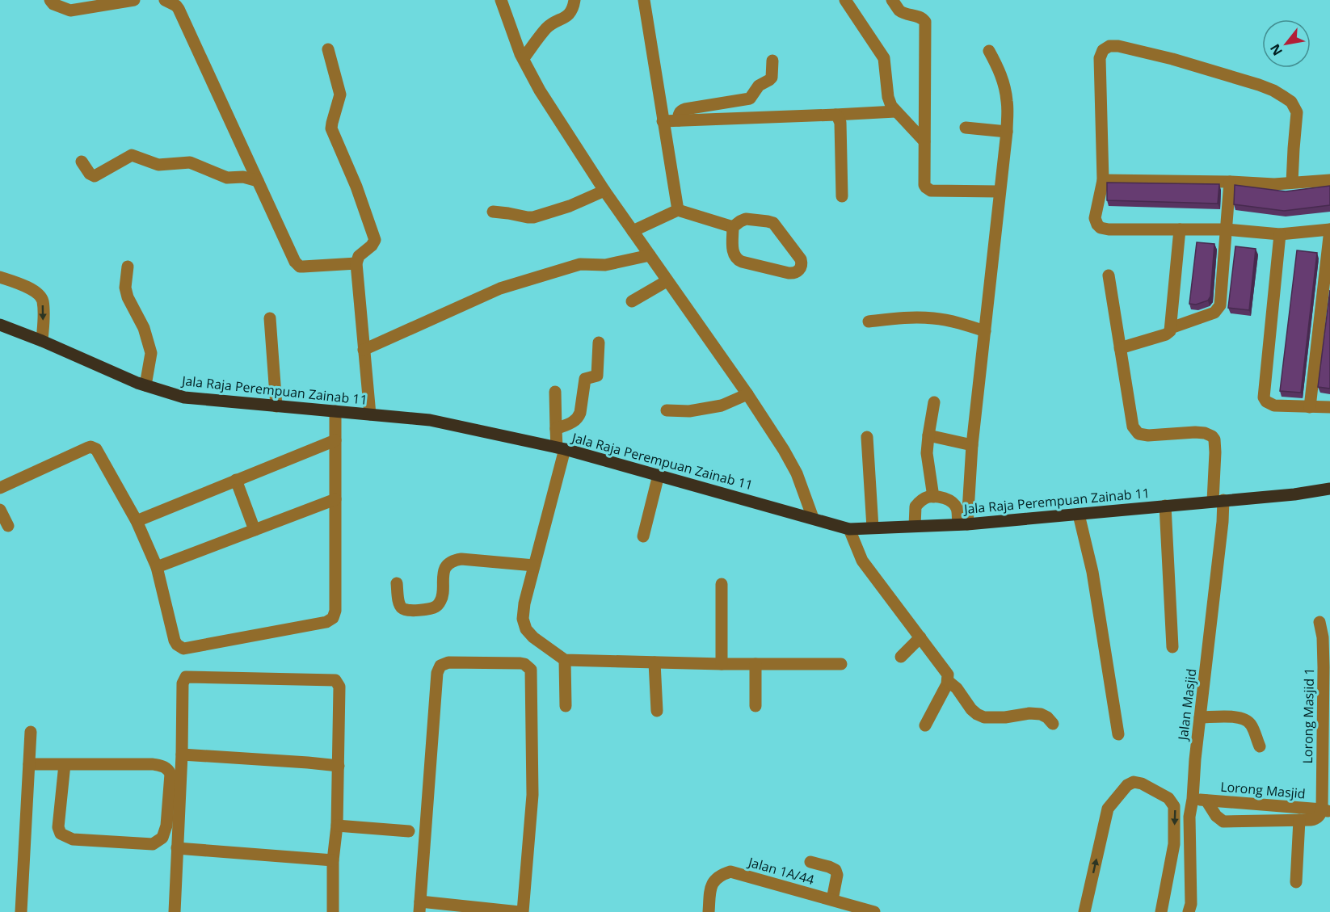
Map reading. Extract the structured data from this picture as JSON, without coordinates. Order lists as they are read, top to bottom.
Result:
{
  "streets": {
    "main road": ["Jala Raja Perempuan Zainab 11"],
    "street": [
      "Jalan Masjid",
      "Lorong Masjid 1",
      "Lorong Masjid",
      "Jalan 1A/44"
    ]
  },
  "crossings": [
    ["Jala Raja Perempuan Zainab 11", "Jalan Masjid"],
    ["Jalan Masjid", "Lorong Masjid"],
    ["Lorong Masjid 1", "Lorong Masjid"]
  ],
  "north": "bottom left"
}
